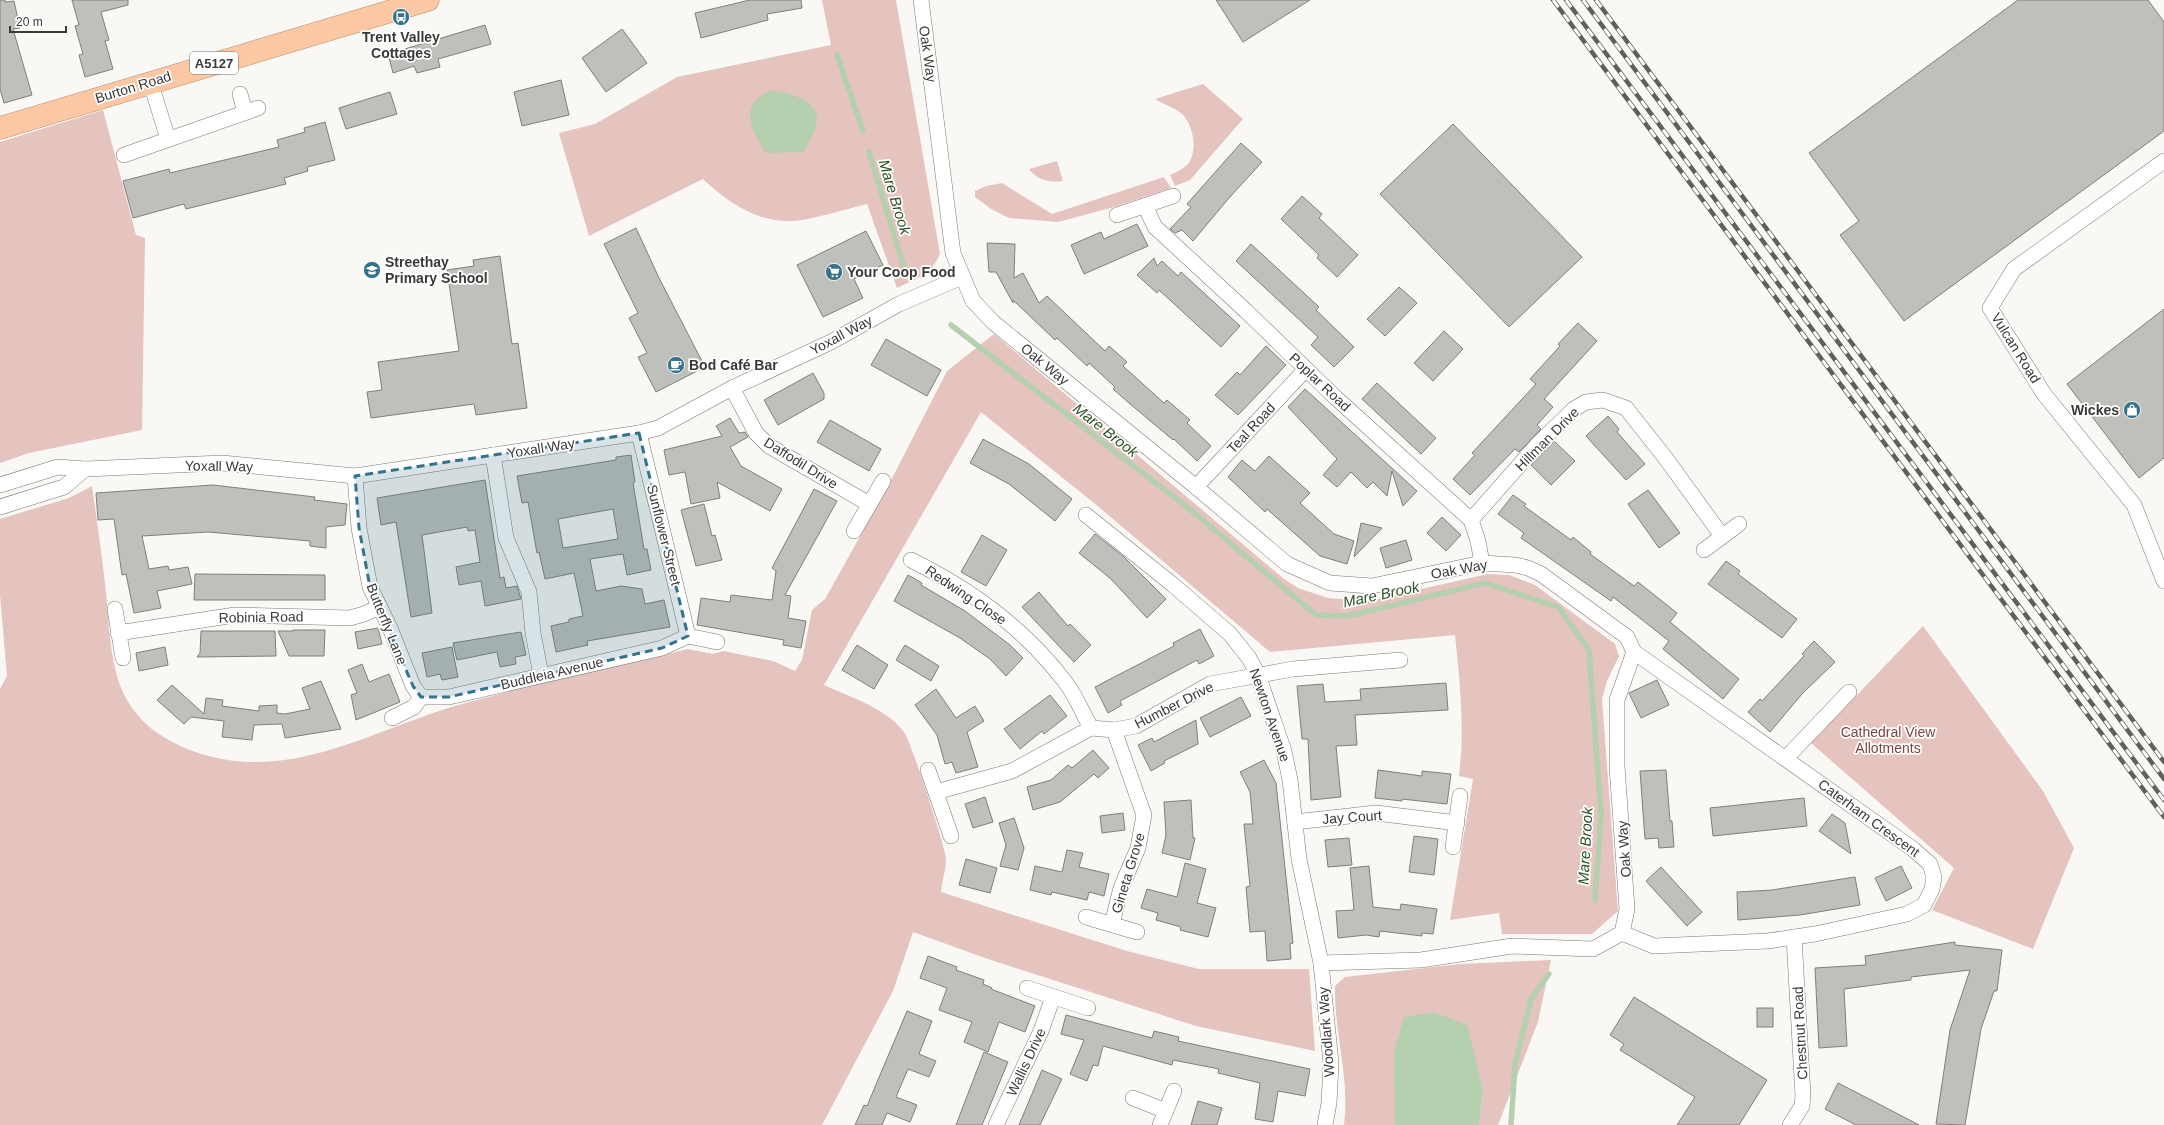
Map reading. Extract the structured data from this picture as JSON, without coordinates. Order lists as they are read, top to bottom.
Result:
{
  "streets": {
    "highway": ["A5127", "Burton Road"],
    "street": [
      "Oak Way",
      "Yoxall Way",
      "Vulcan Road",
      "Poplar Road",
      "Teal Road",
      "Hillman Drive",
      "Daffodil Drive",
      "Sunflower Street",
      "Redwing Close",
      "Robinia Road",
      "Butterfly Lane",
      "Buddleia Avenue",
      "Humber Drive",
      "Newton Avenue",
      "Jay Court",
      "Caterham Crescent",
      "Gineta Grove",
      "Woodlark Way",
      "Chestnut Road",
      "Wallis Drive"
    ]
  },
  "crossings": [
    ["Oak Way", "Yoxall Way"],
    ["Oak Way", "Poplar Road"],
    ["Oak Way", "Teal Road"],
    ["Oak Way", "Caterham Crescent"],
    ["Yoxall Way", "Daffodil Drive"],
    ["Yoxall Way", "Sunflower Street"],
    ["Yoxall Way", "Butterfly Lane"],
    ["Poplar Road", "Teal Road"],
    ["Poplar Road", "Hillman Drive"],
    ["Sunflower Street", "Buddleia Avenue"],
    ["Redwing Close", "Humber Drive"],
    ["Robinia Road", "Butterfly Lane"],
    ["Butterfly Lane", "Buddleia Avenue"],
    ["Humber Drive", "Newton Avenue"],
    ["Humber Drive", "Gineta Grove"],
    ["Newton Avenue", "Jay Court"],
    ["Newton Avenue", "Woodlark Way"],
    ["Caterham Crescent", "Chestnut Road"]
  ],
  "water": ["Mare Brook"],
  "parks": ["Cathedral View Allotments"],
  "places": {
    "bus stop": ["Trent Valley Cottages"],
    "school or university": ["Streethay Primary School"],
    "supermarket": ["Your Coop Food"],
    "cafe": ["Bod Café Bar"],
    "shop": ["Wickes"]
  },
  "scale_bar": "20 m"
}
